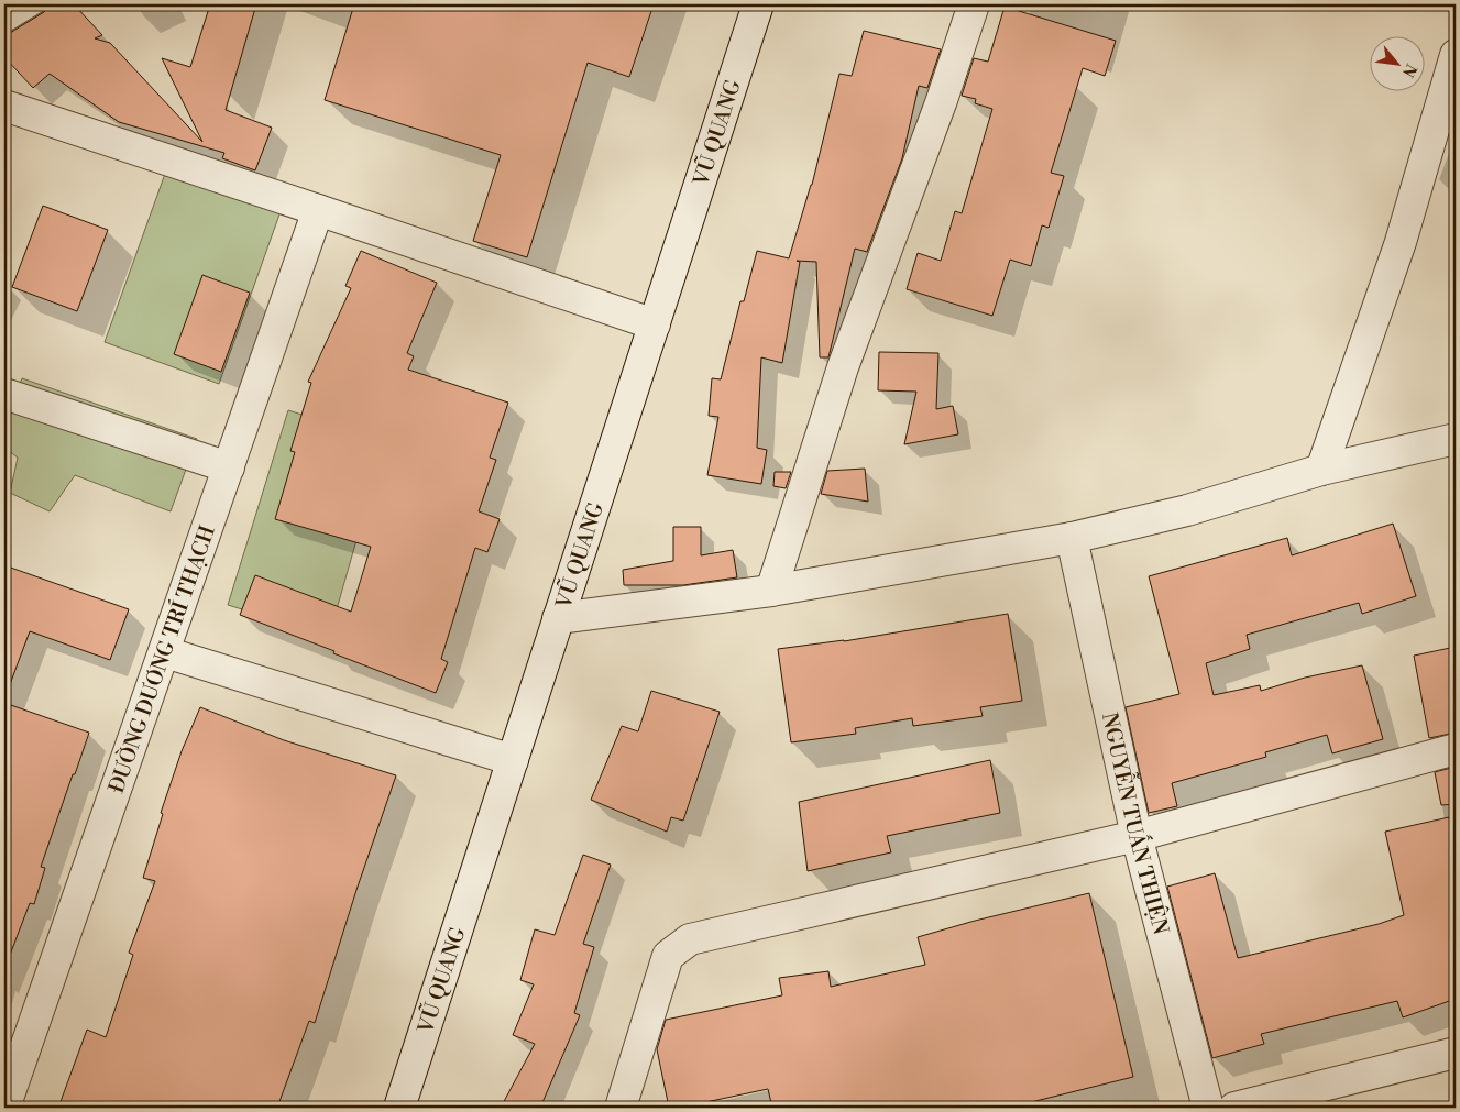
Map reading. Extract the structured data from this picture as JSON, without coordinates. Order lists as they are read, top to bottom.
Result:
{
  "streets": {
    "street": ["VŨ QUANG", "ĐƯỜNG DƯƠNG TRÍ THẠCH", "NGUYỄN TUẤN THIỆN"]
  },
  "north": "bottom right"
}
